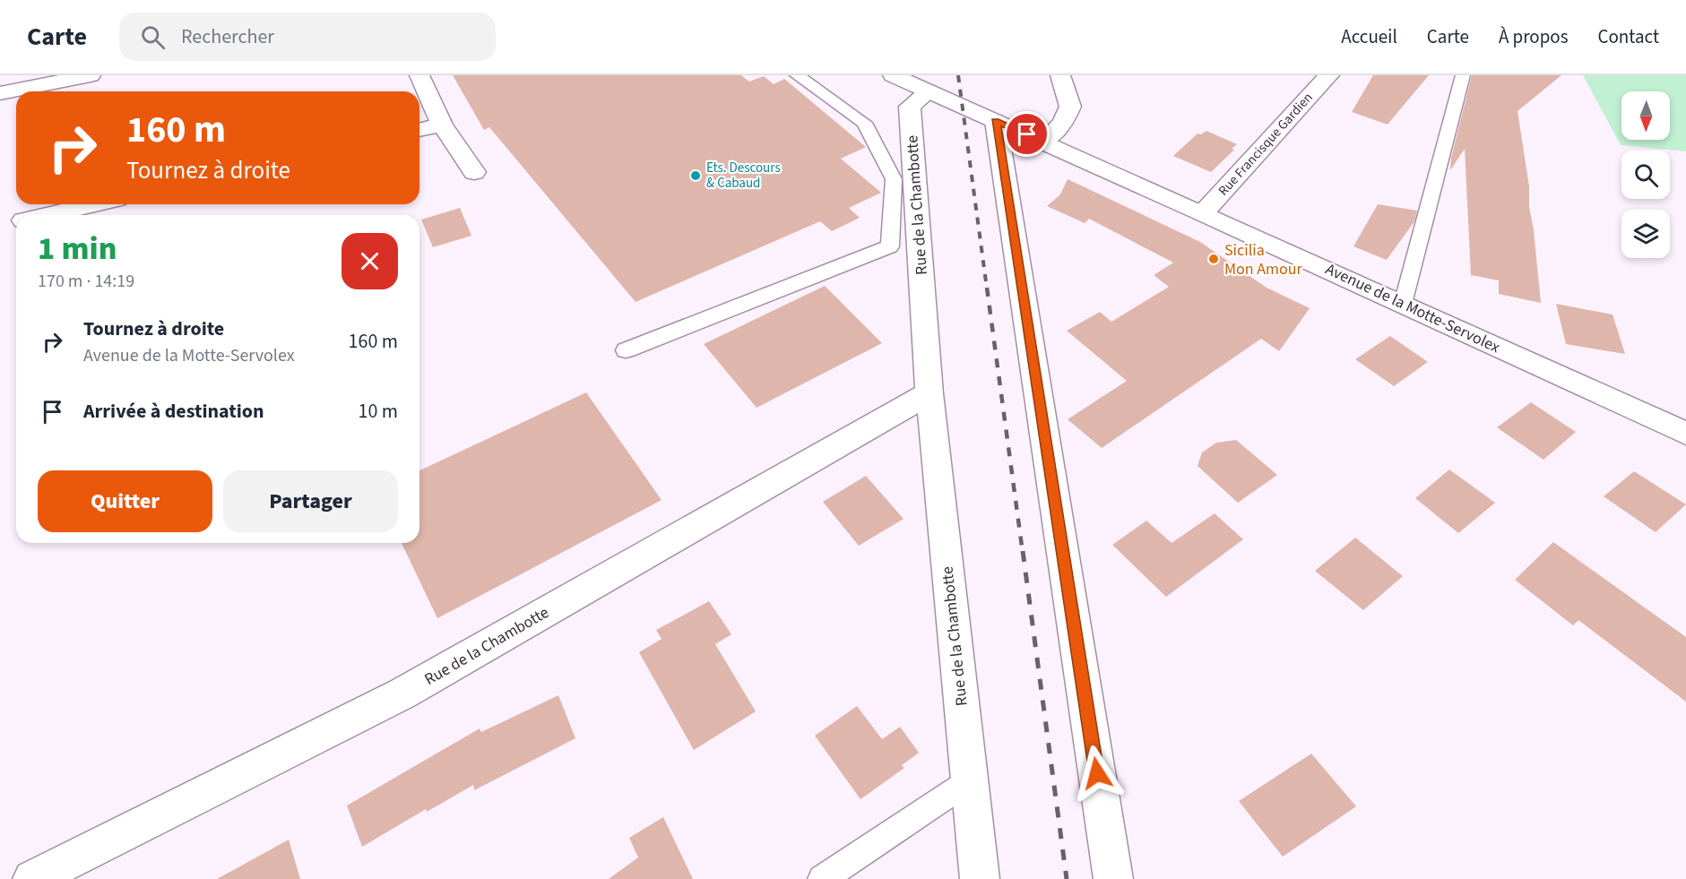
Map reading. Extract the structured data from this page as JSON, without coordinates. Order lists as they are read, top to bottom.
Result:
{
  "streets": {
    "street": ["Rue Francisque Gardien", "Rue de la Chambotte", "Avenue de la Motte-Servolex"]
  },
  "crossings": [
    ["Rue Francisque Gardien", "Avenue de la Motte-Servolex"],
    ["Rue de la Chambotte", "Avenue de la Motte-Servolex"]
  ],
  "places": ["Ets. Descours & Cabaud", "Sicilia Mon Amour"],
  "north": "bottom",
  "page": {
    "header": "Carte",
    "search": "Rechercher",
    "nav": [
      "Accueil",
      "Carte",
      "À propos",
      "Contact"
    ],
    "turn": ["160 m", "Tournez à droite"],
    "heading": ["1 min", "170 m · 14:19"],
    "list": [
      {
        "name": "Tournez à droite",
        "note": "Avenue de la Motte-Servolex",
        "value": "160 m"
      },
      {
        "name": "Arrivée à destination",
        "value": "10 m"
      }
    ],
    "buttons": ["Quitter", "Partager"]
  }
}
